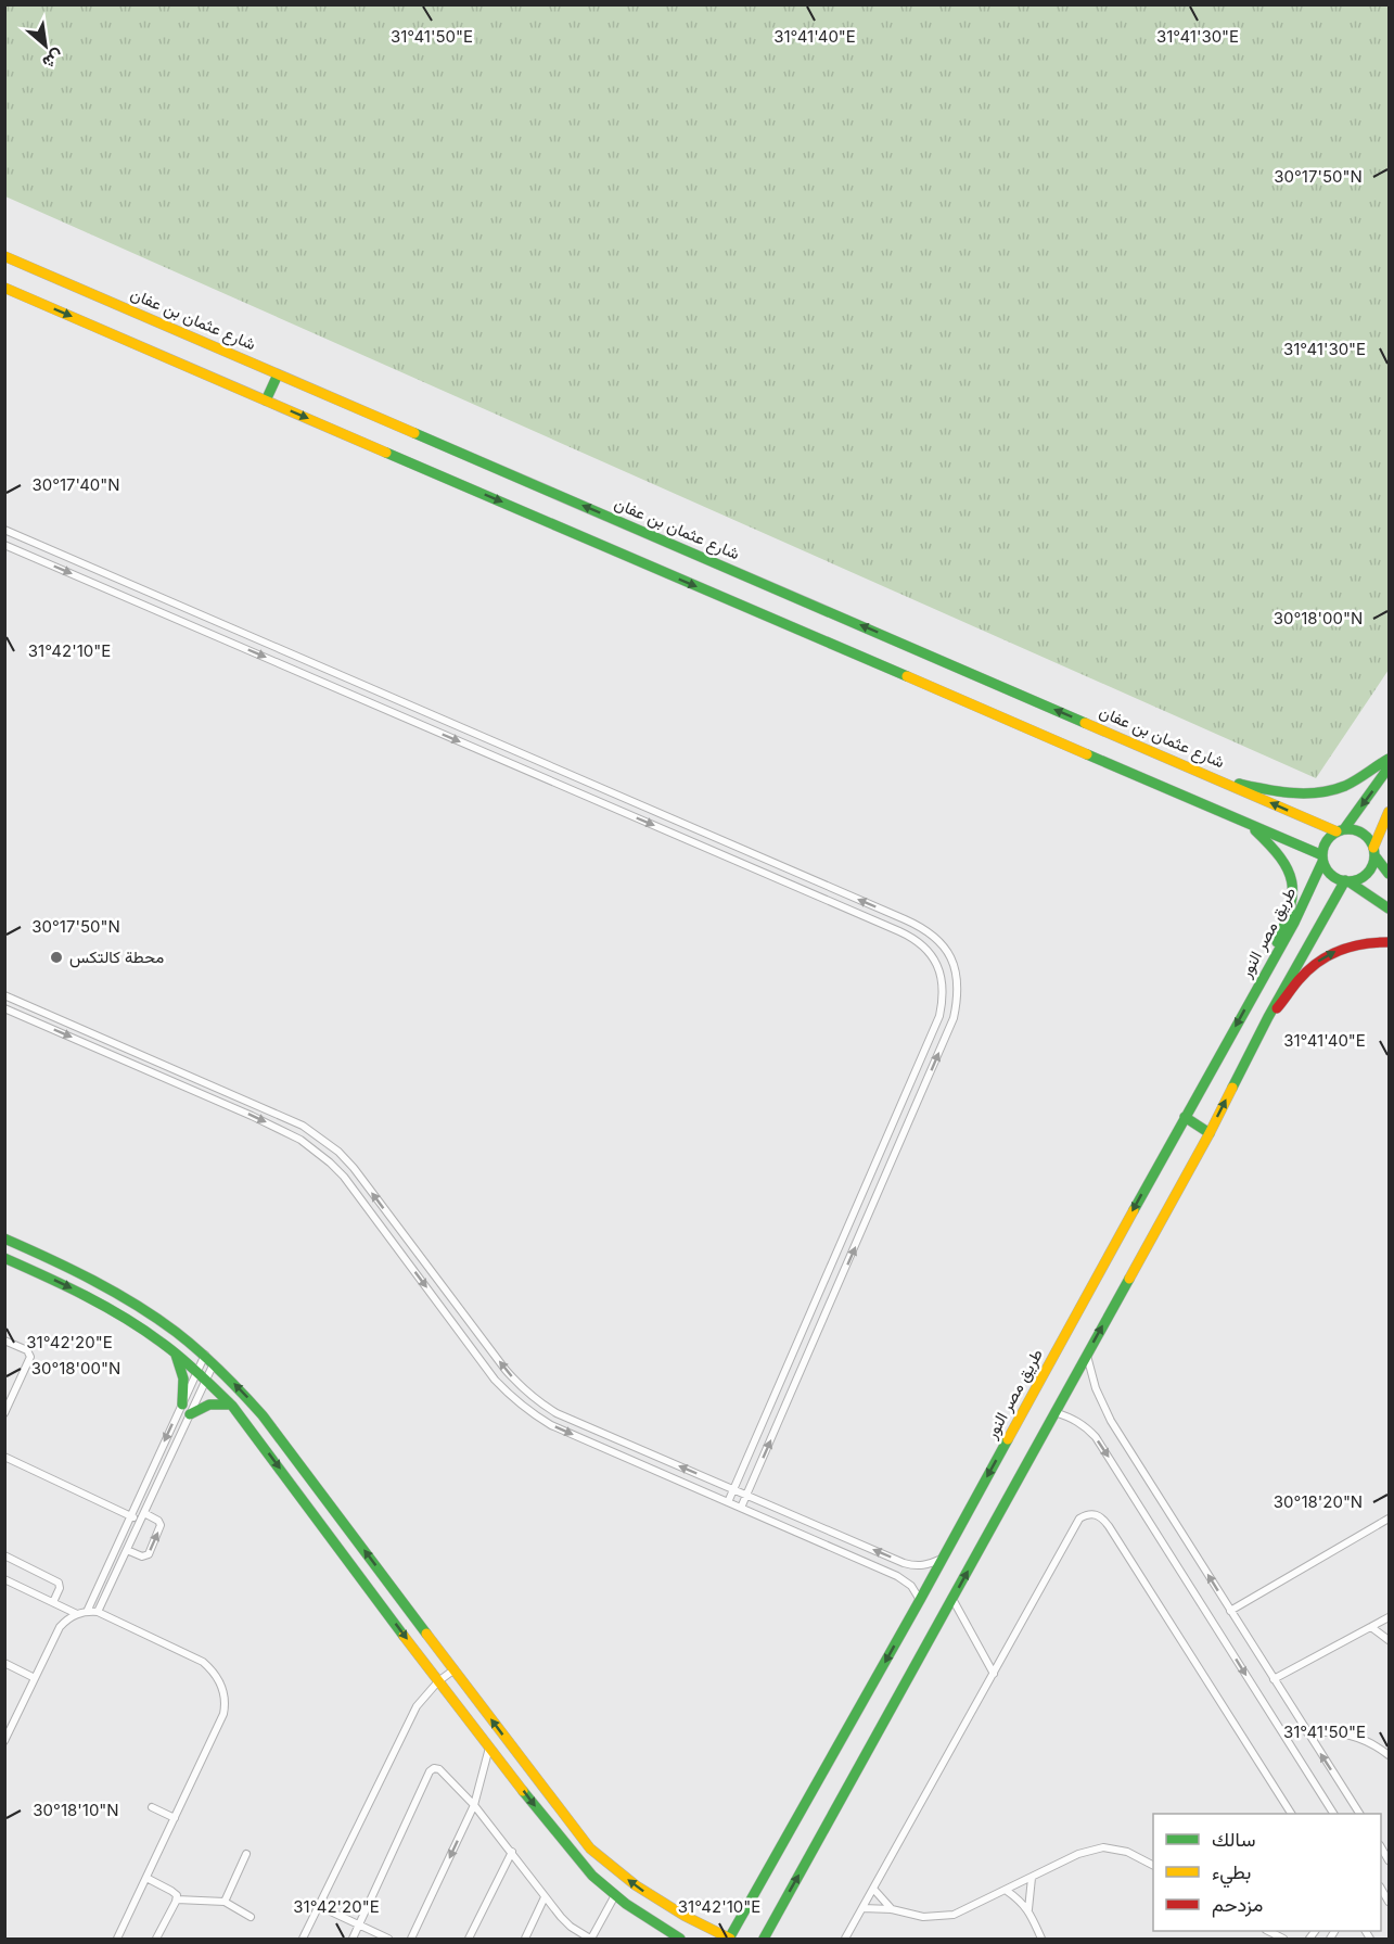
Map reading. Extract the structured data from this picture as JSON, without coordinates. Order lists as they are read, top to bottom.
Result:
{
  "streets": {
    "street": ["شارع عثمان بن عفان", "طريق مصر النور"]
  },
  "crossings": [
    ["شارع عثمان بن عفان", "طريق مصر النور"]
  ],
  "places": ["محطة كالتكس"],
  "legend": ["سالك", "بطيء", "مزدحم"],
  "north": "bottom right",
  "coordinates": [
    "31°41'50\"E",
    "31°41'40\"E",
    "31°41'30\"E",
    "30°17'50\"N",
    "30°17'40\"N",
    "30°18'00\"N",
    "31°42'10\"E",
    "31°42'20\"E",
    "30°18'20\"N",
    "30°18'10\"N"
  ]
}
